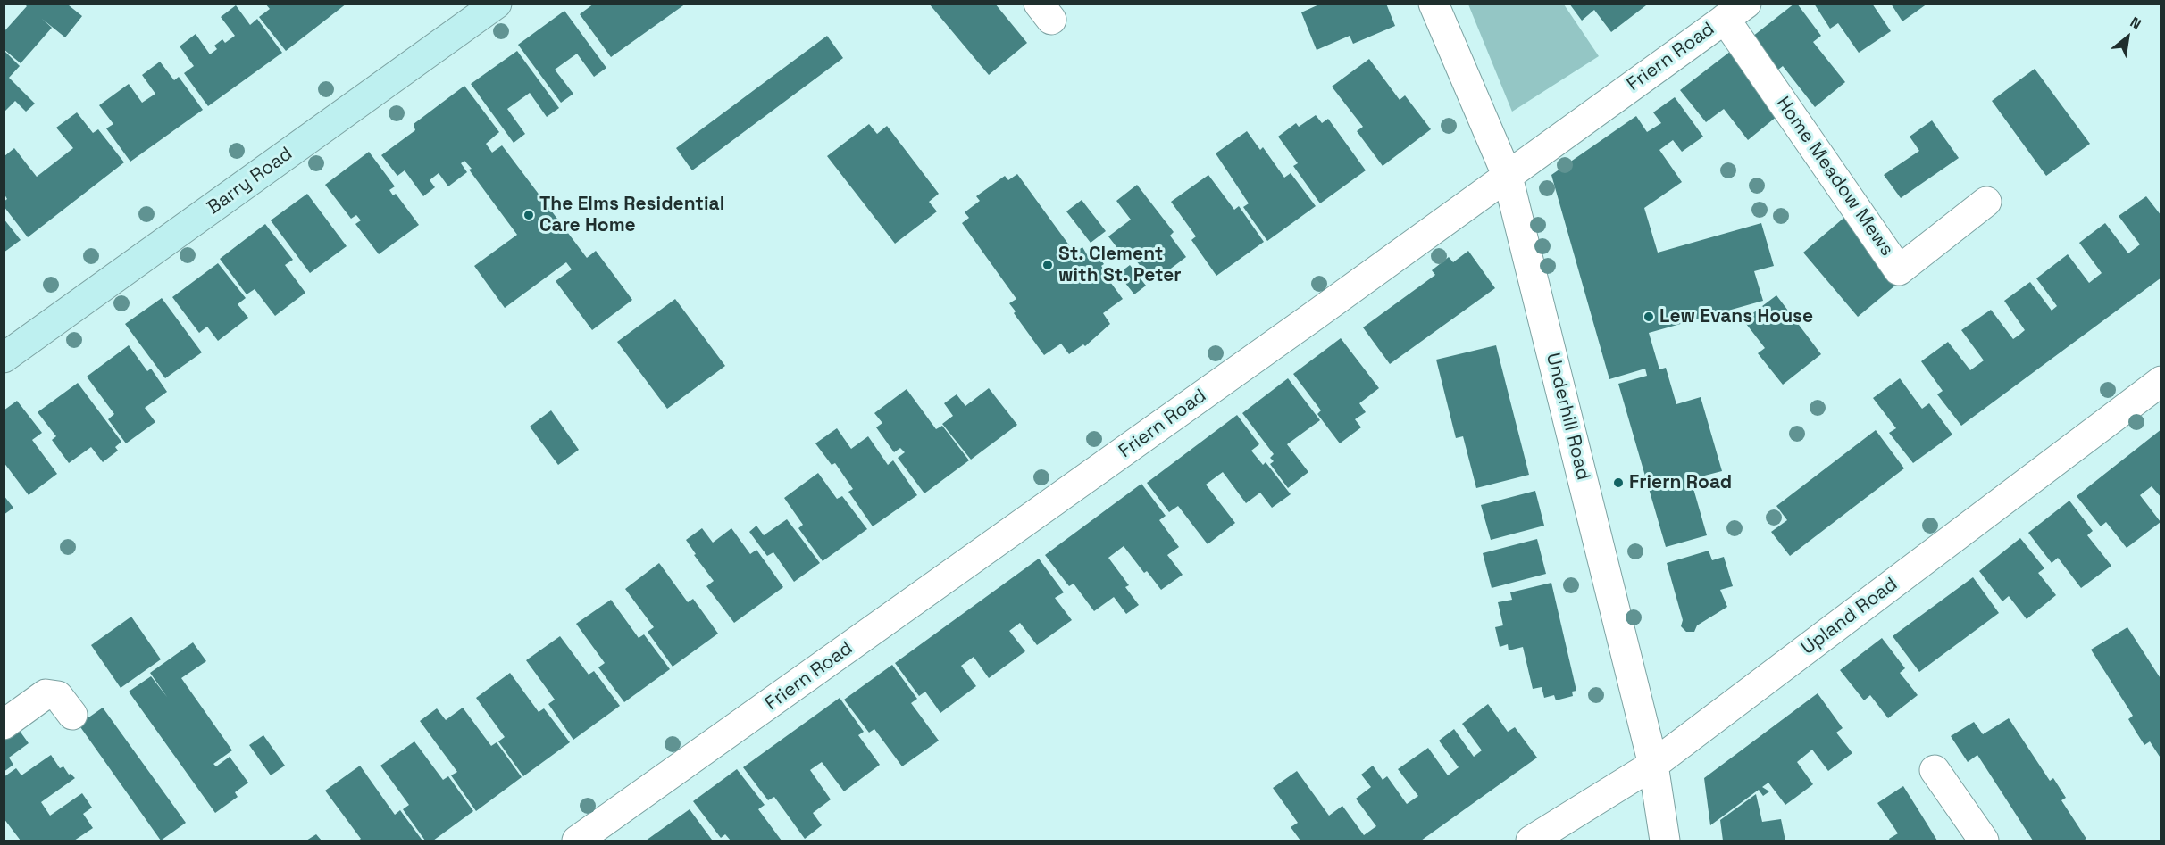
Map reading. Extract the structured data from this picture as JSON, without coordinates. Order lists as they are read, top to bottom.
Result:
{
  "streets": {
    "main road": ["Barry Road"],
    "street": [
      "Friern Road",
      "Home Meadow Mews",
      "Underhill Road",
      "Upland Road"
    ]
  },
  "crossings": [
    ["Friern Road", "Home Meadow Mews"],
    ["Friern Road", "Underhill Road"],
    ["Underhill Road", "Upland Road"]
  ],
  "places": [
    "The Elms Residential Care Home",
    "St. Clement with St. Peter",
    "Lew Evans House",
    "Friern Road"
  ],
  "north": "top right"
}
